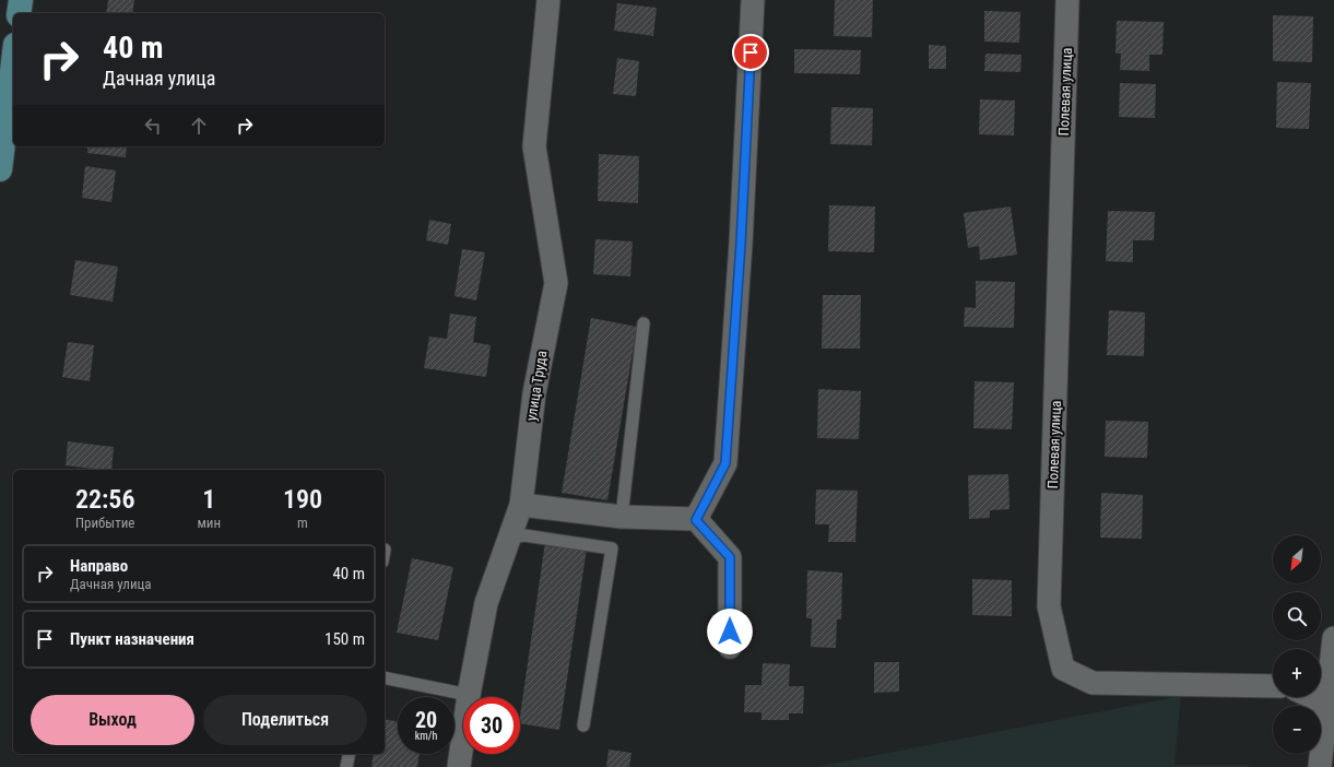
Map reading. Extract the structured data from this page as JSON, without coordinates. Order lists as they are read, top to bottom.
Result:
{
  "streets": {
    "street": ["Полевая улица", "улица Труда"]
  },
  "north": "bottom left",
  "page": {
    "turn": ["40 m", "Дачная улица"],
    "eta": [
      "22:56",
      "Прибытие",
      "1",
      "мин",
      "190",
      "m"
    ],
    "map_buttons": ["+", "−"],
    "list": [
      {
        "name": "Направо",
        "note": "Дачная улица",
        "value": "40 m"
      },
      {
        "name": "Пункт назначения",
        "value": "150 m"
      }
    ],
    "buttons": ["Выход", "Поделиться"],
    "speed": "20 km/h",
    "limit": "30"
  }
}
